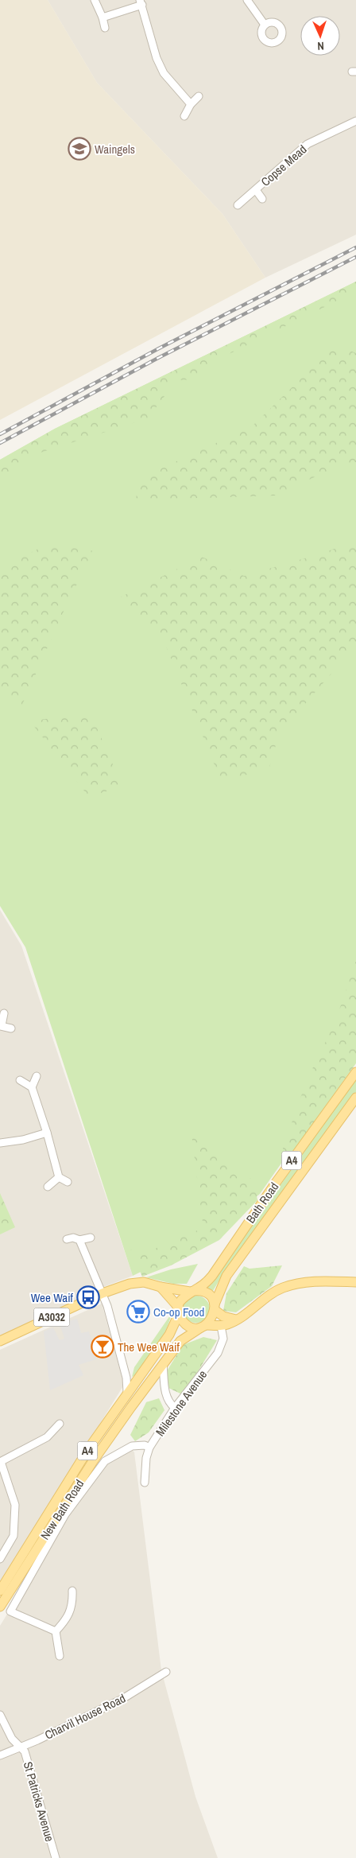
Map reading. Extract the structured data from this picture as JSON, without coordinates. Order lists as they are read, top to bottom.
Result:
{
  "streets": {
    "main road": [
      "A4",
      "Bath Road",
      "A3032",
      "New Bath Road"
    ],
    "street": [
      "Copse Mead",
      "Milestone Avenue",
      "Charvil House Road",
      "St Patricks Avenue"
    ]
  },
  "crossings": [
    ["Bath Road", "A3032"],
    ["Bath Road", "New Bath Road"],
    ["A3032", "New Bath Road"],
    ["Charvil House Road", "St Patricks Avenue"]
  ],
  "places": {
    "school or university": ["Waingels"],
    "bus stop": ["Wee Waif"],
    "supermarket": ["Co-op Food"],
    "bar": ["The Wee Waif"]
  },
  "north": "bottom"
}
